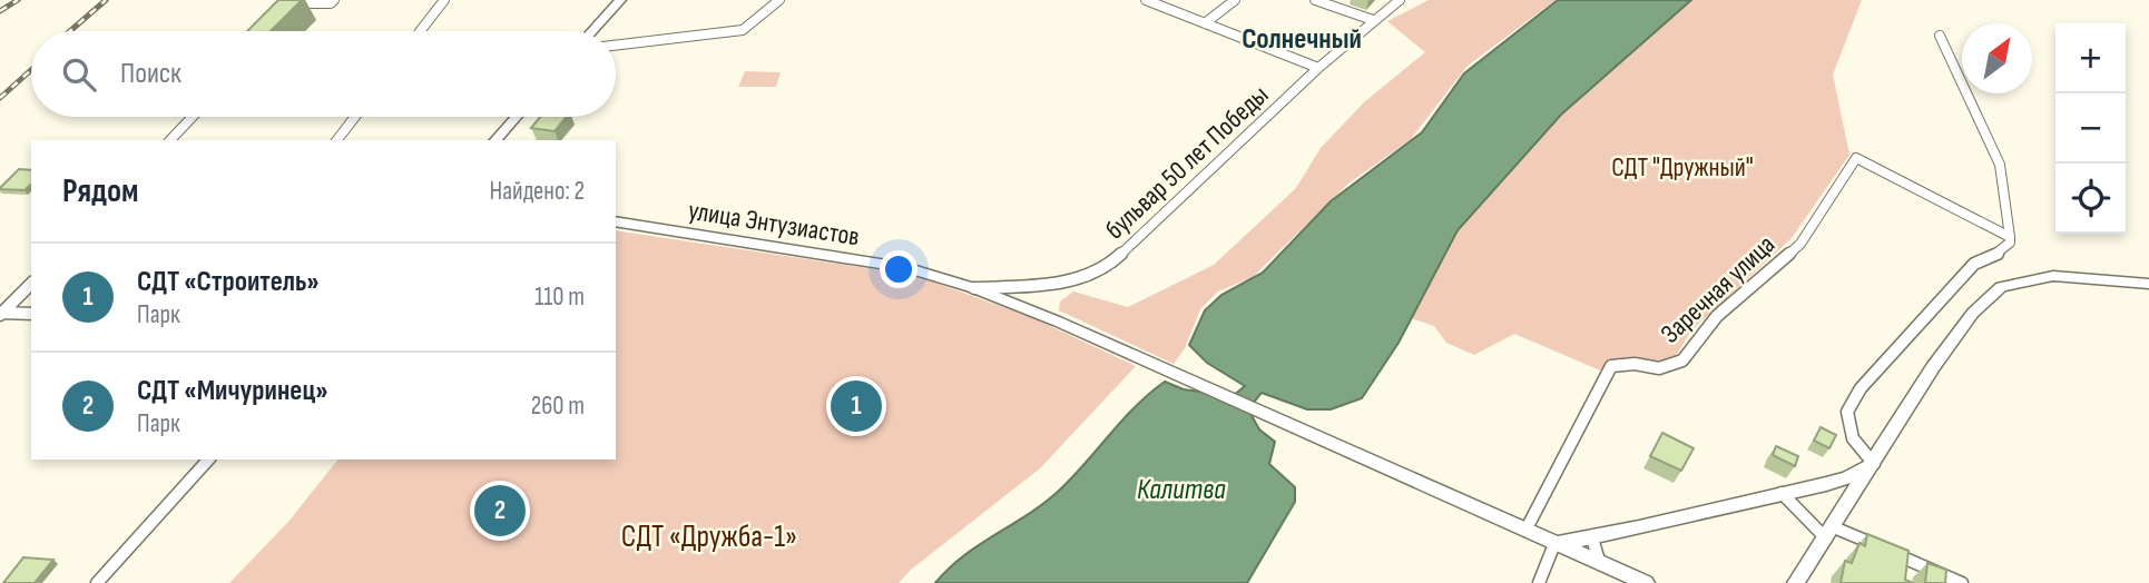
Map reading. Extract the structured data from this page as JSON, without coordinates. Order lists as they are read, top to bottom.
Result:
{
  "streets": {
    "main road": ["улица Энтузиастов"],
    "street": ["бульвар 50 лет Победы", "Заречная улица"]
  },
  "crossings": [
    ["бульвар 50 лет Победы", "улица Энтузиастов"]
  ],
  "districts": ["Солнечный"],
  "water": ["Калитва"],
  "parks": ["СДТ \"Дружный\"", "СДТ «Дружба-1»"],
  "north": "top right",
  "page": {
    "map_buttons": ["+", "−"],
    "search": "Поиск",
    "heading": ["Рядом", "Найдено: 2"],
    "list": [
      {
        "mark": "1",
        "name": "СДТ «Строитель»",
        "note": "Парк",
        "value": "110 m"
      },
      {
        "mark": "2",
        "name": "СДТ «Мичуринец»",
        "note": "Парк",
        "value": "260 m"
      }
    ],
    "pins": ["1", "2"]
  }
}
